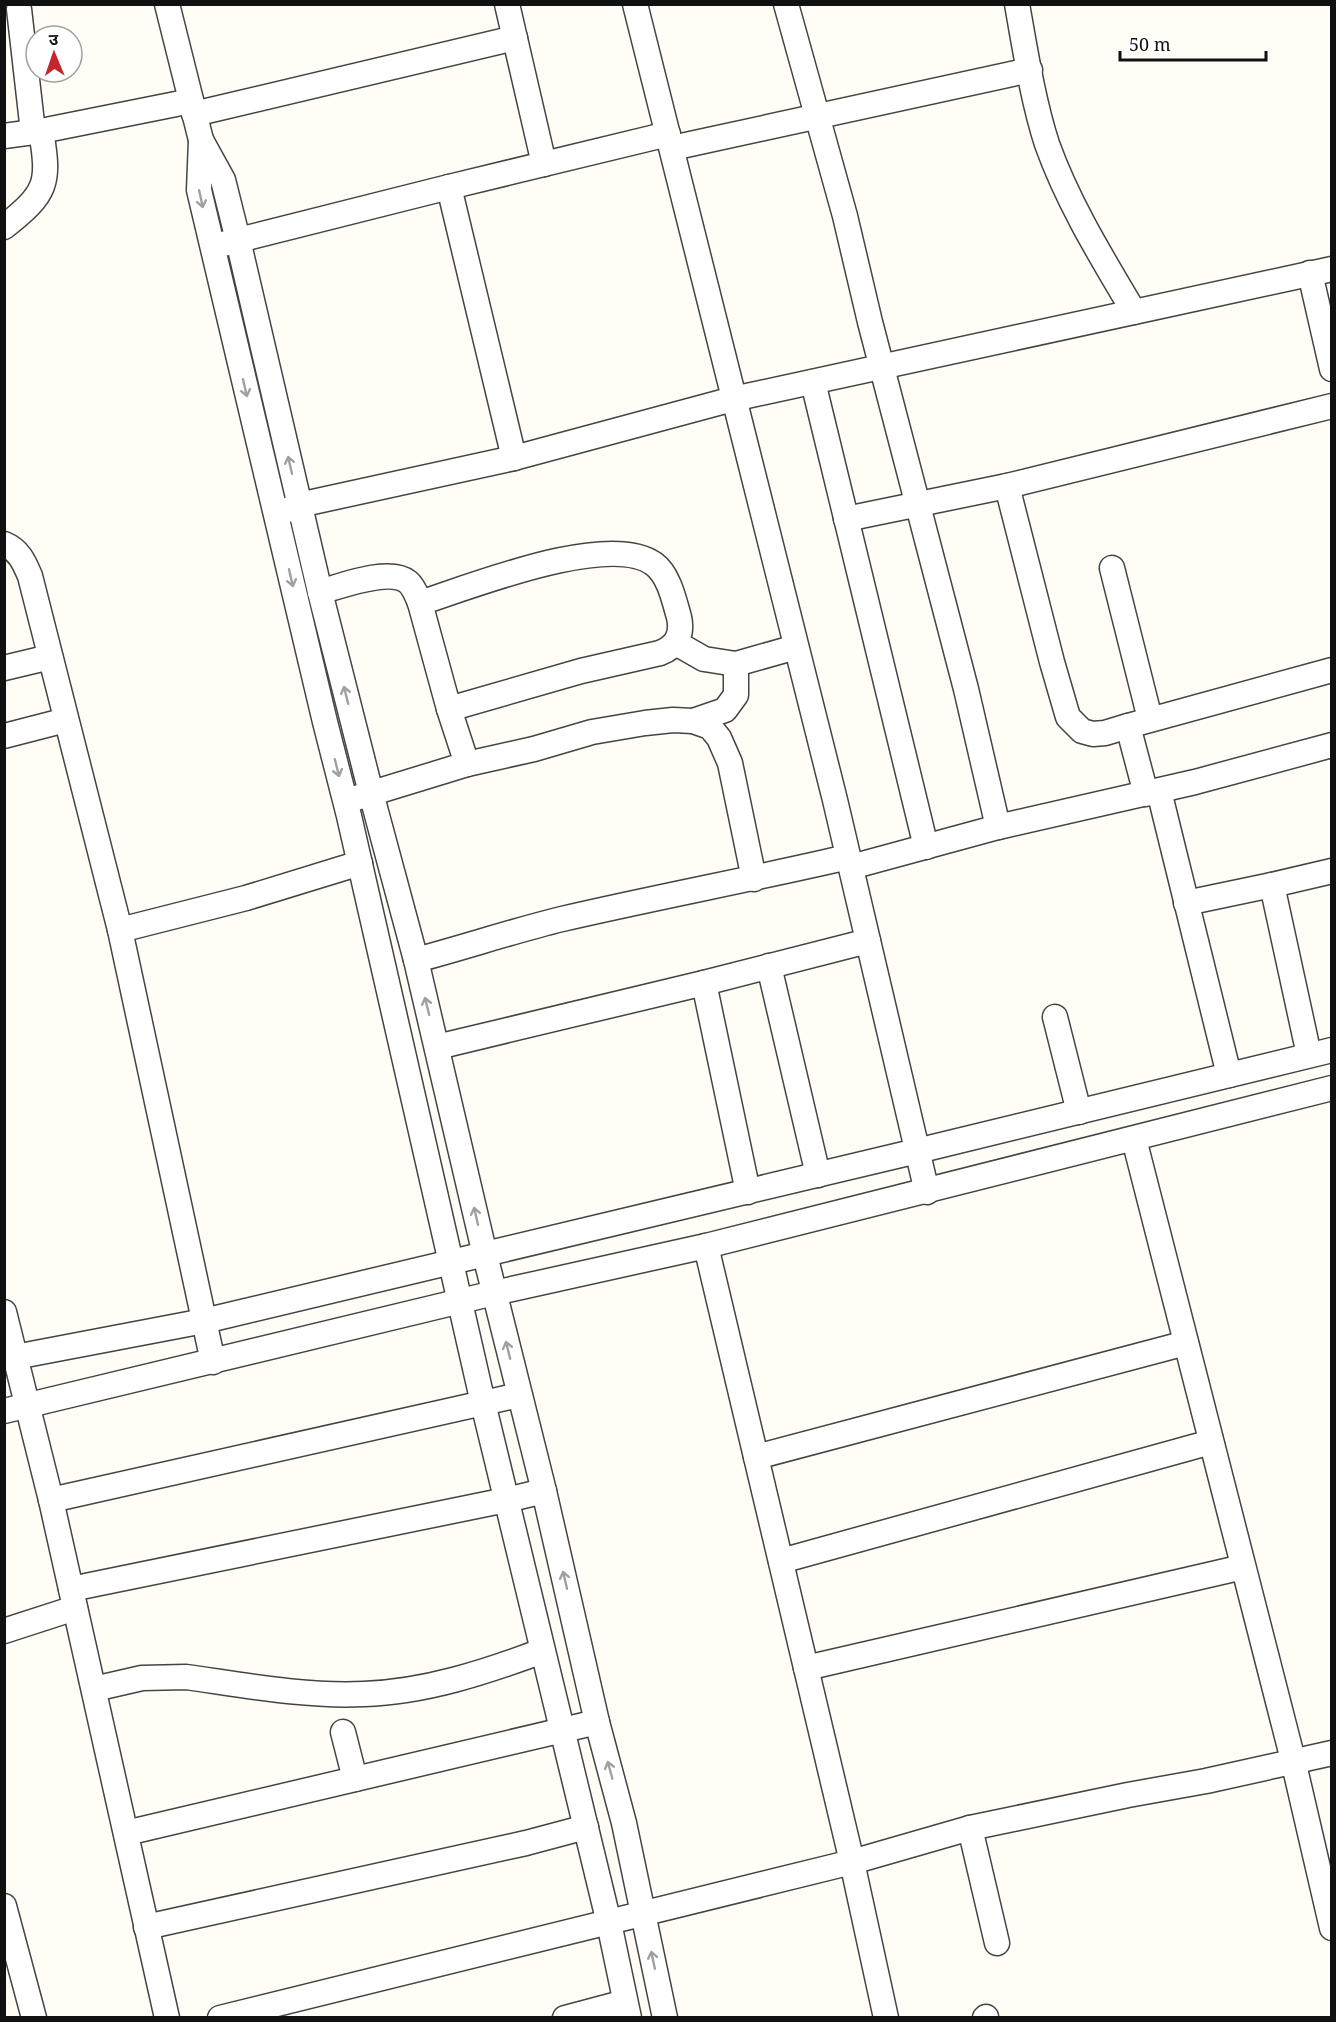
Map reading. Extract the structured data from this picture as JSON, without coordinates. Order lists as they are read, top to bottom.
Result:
{
  "scale_bar": "50 m",
  "north": "top"
}
